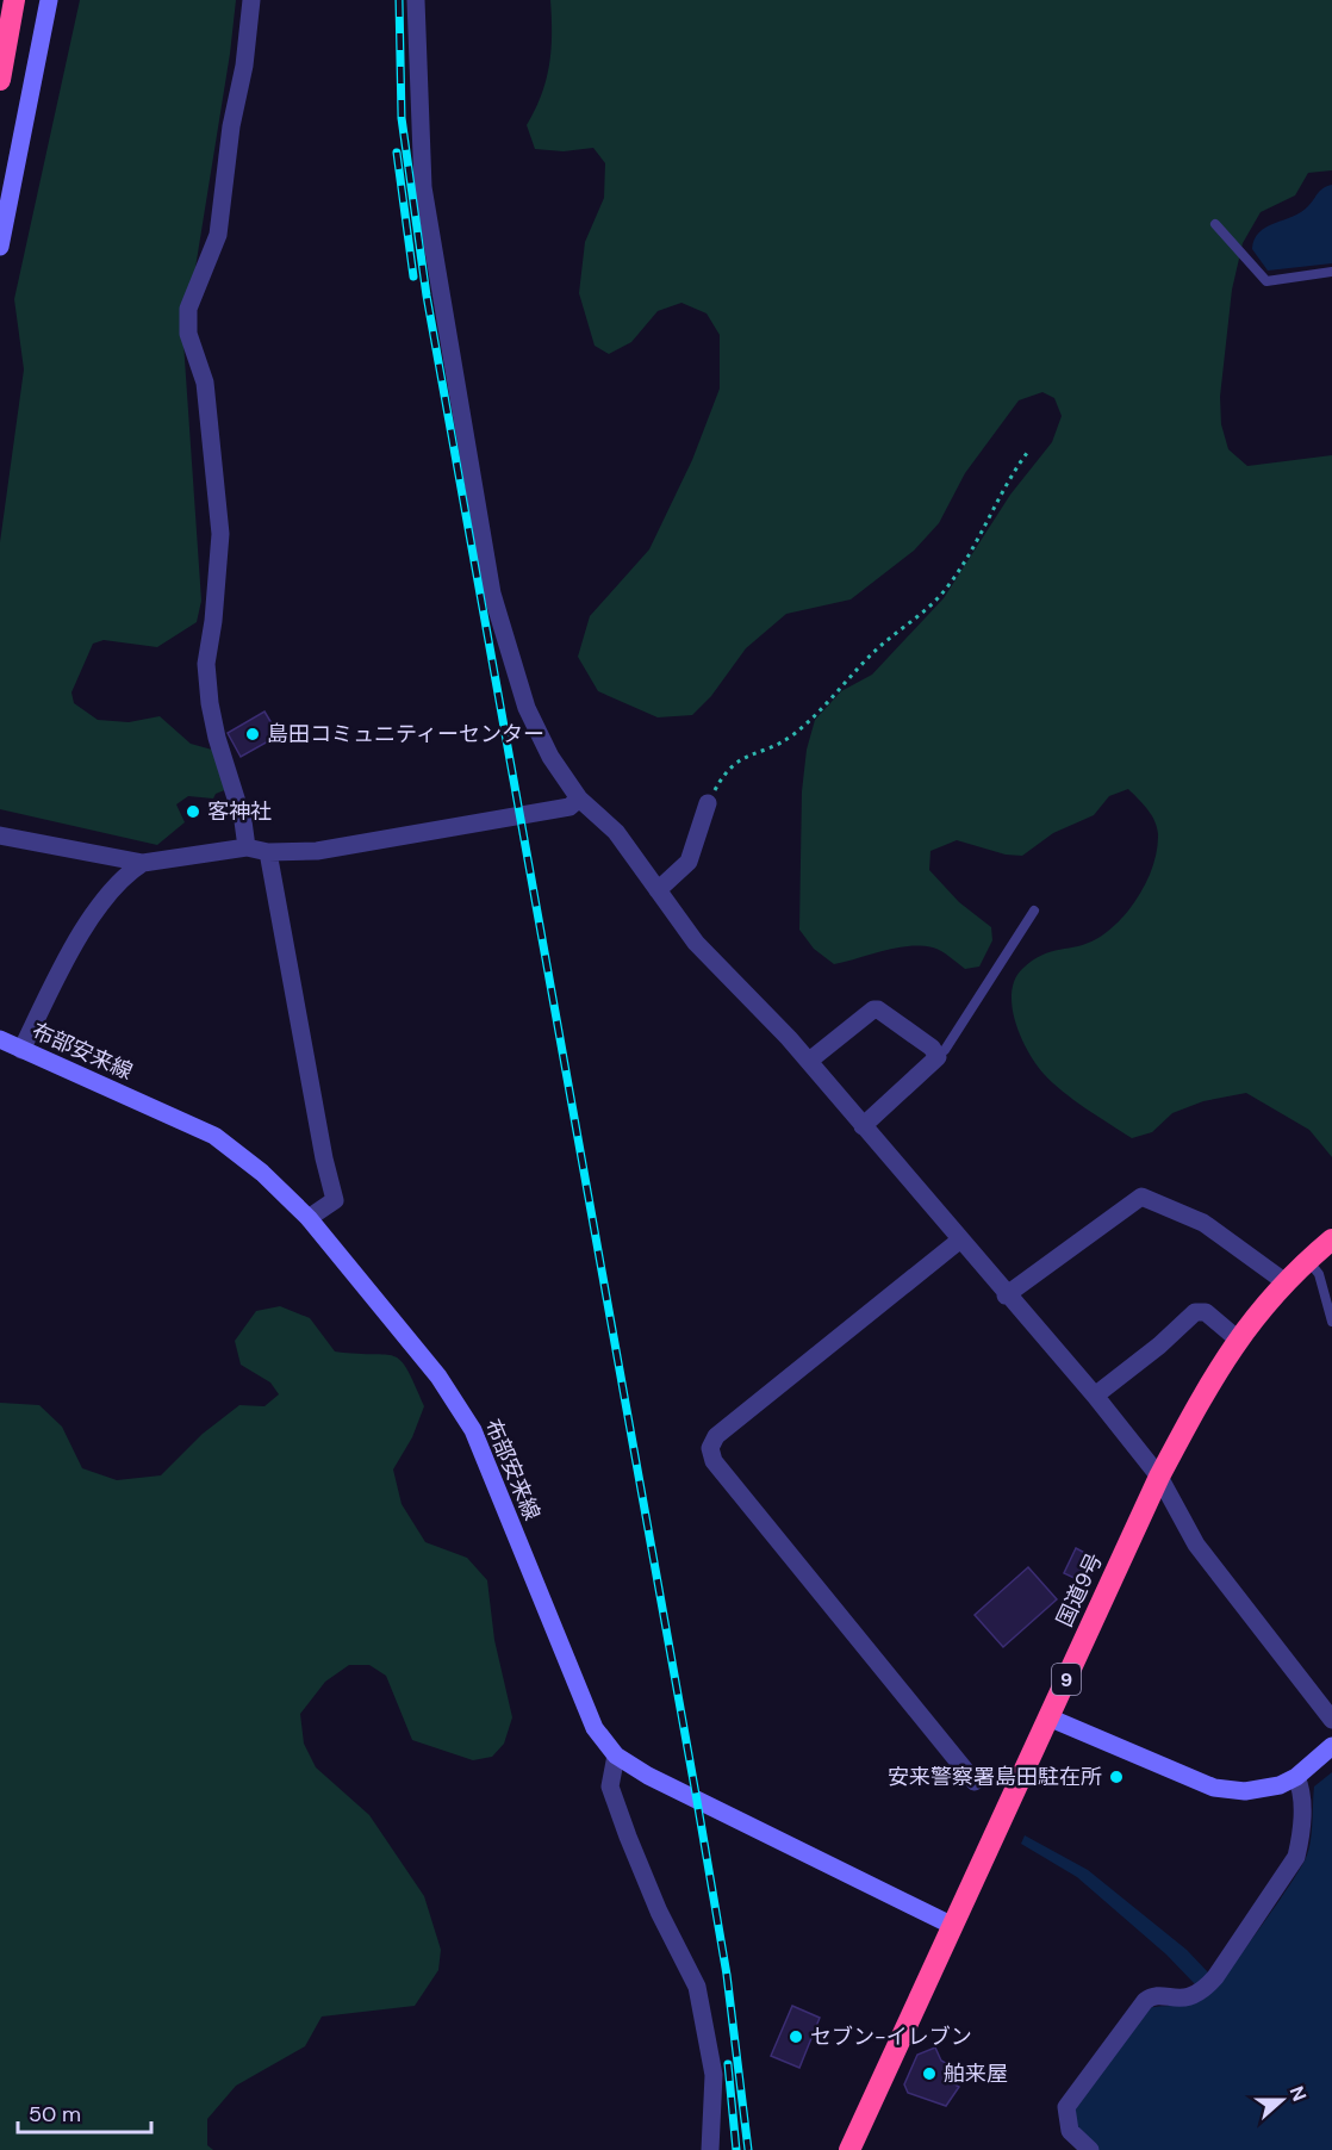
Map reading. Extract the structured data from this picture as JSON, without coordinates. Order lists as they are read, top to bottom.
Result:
{
  "streets": {
    "highway": ["国道9号", "9"],
    "main road": ["布部安来線"]
  },
  "crossings": [
    ["布部安来線", "国道9号"]
  ],
  "places": [
    "島田コミュニティーセンター",
    "客神社",
    "安来警察署島田駐在所",
    "セブン-イレブン",
    "舶来屋"
  ],
  "scale_bar": "50 m",
  "north": "right"
}
